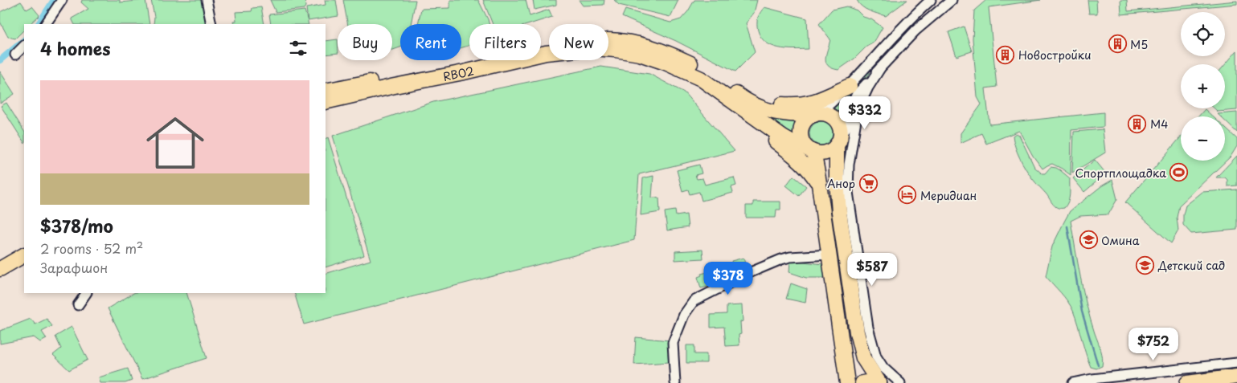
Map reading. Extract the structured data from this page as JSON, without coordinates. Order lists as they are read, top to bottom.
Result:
{
  "streets": {
    "highway": ["RB02"]
  },
  "places": {
    "building": ["М5", "Новостройки", "М4"],
    "sports": ["Спортплощадка"],
    "supermarket": ["Анор"],
    "hotel": ["Меридиан"],
    "school or university": ["Омина", "Детский сад"]
  },
  "page": {
    "map_buttons": ["+", "−"],
    "chip": [
      "Buy",
      "Rent",
      "Filters",
      "New"
    ],
    "heading": "4 homes",
    "list": [
      {
        "name": "$378/mo",
        "note": "2 rooms · 52 m² · Зарафшон"
      }
    ],
    "price": [
      "$332",
      "$587",
      "$378",
      "$752"
    ]
  }
}
